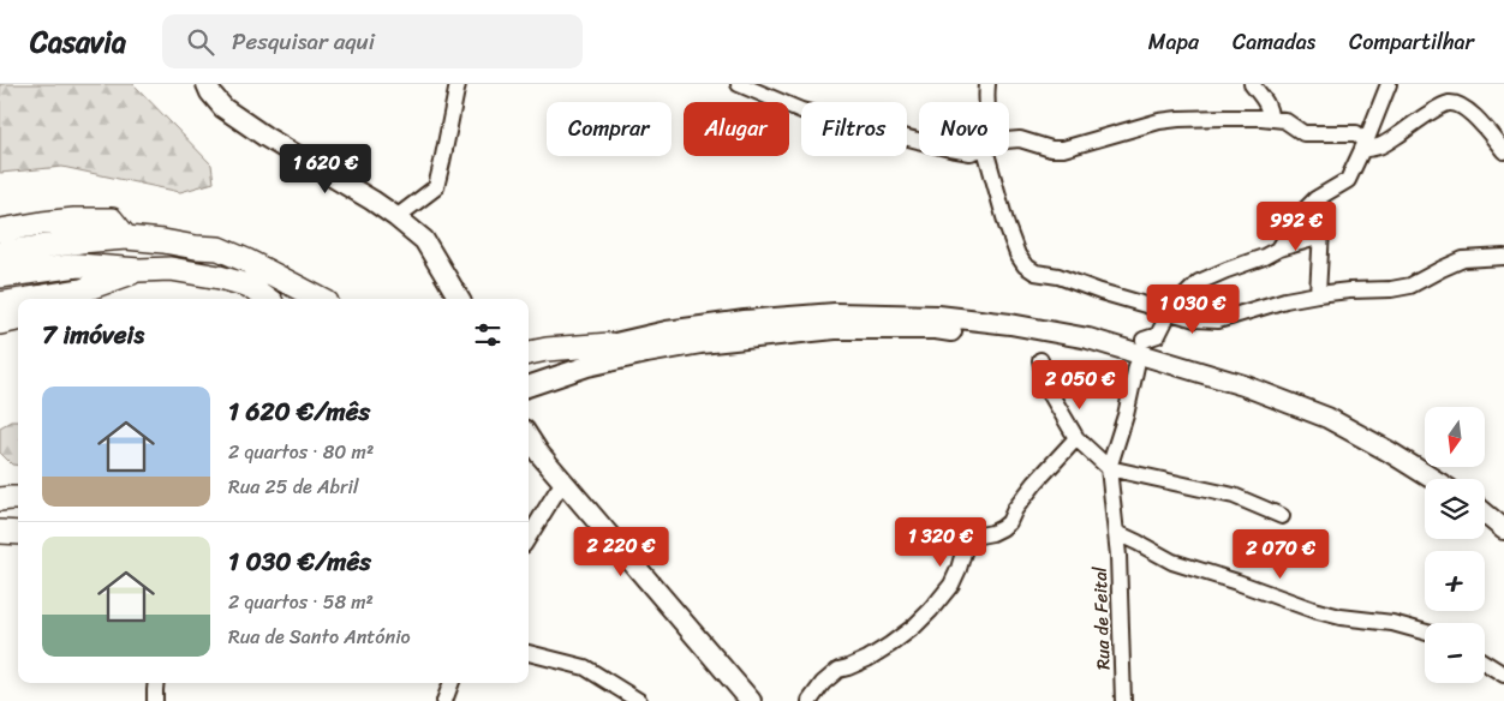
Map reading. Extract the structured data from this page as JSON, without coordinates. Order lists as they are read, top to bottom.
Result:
{
  "streets": {
    "street": ["Rua de Feital"]
  },
  "north": "bottom",
  "page": {
    "header": "Casavia",
    "search": "Pesquisar aqui",
    "nav": ["Mapa", "Camadas", "Compartilhar"],
    "chip": [
      "Comprar",
      "Alugar",
      "Filtros",
      "Novo"
    ],
    "price": [
      "1 620 €",
      "992 €",
      "1 030 €",
      "2 050 €",
      "1 320 €",
      "2 220 €",
      "2 070 €"
    ],
    "heading": "7 imóveis",
    "list": [
      {
        "name": "1 620 €/mês",
        "note": "2 quartos · 80 m² · Rua 25 de Abril"
      },
      {
        "name": "1 030 €/mês",
        "note": "2 quartos · 58 m² · Rua de Santo António"
      }
    ],
    "map_buttons": ["+", "−"]
  }
}
